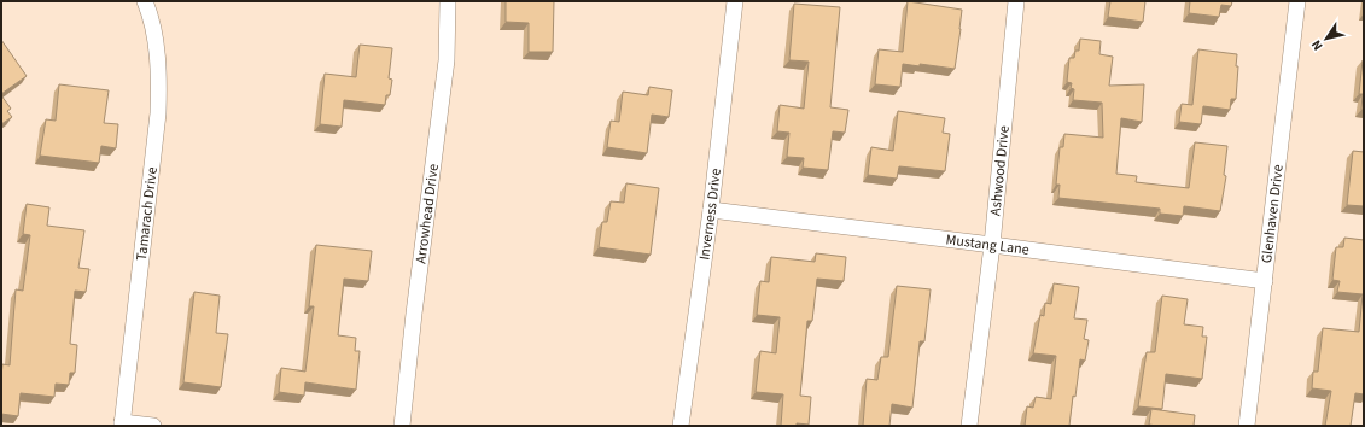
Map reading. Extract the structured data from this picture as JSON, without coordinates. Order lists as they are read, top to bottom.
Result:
{
  "streets": {
    "street": [
      "Ashwood Drive",
      "Tamarach Drive",
      "Arrowhead Drive",
      "Inverness Drive",
      "Glenhaven Drive",
      "Mustang Lane"
    ]
  },
  "crossings": [
    ["Ashwood Drive", "Mustang Lane"],
    ["Inverness Drive", "Mustang Lane"],
    ["Glenhaven Drive", "Mustang Lane"]
  ],
  "north": "bottom left"
}
